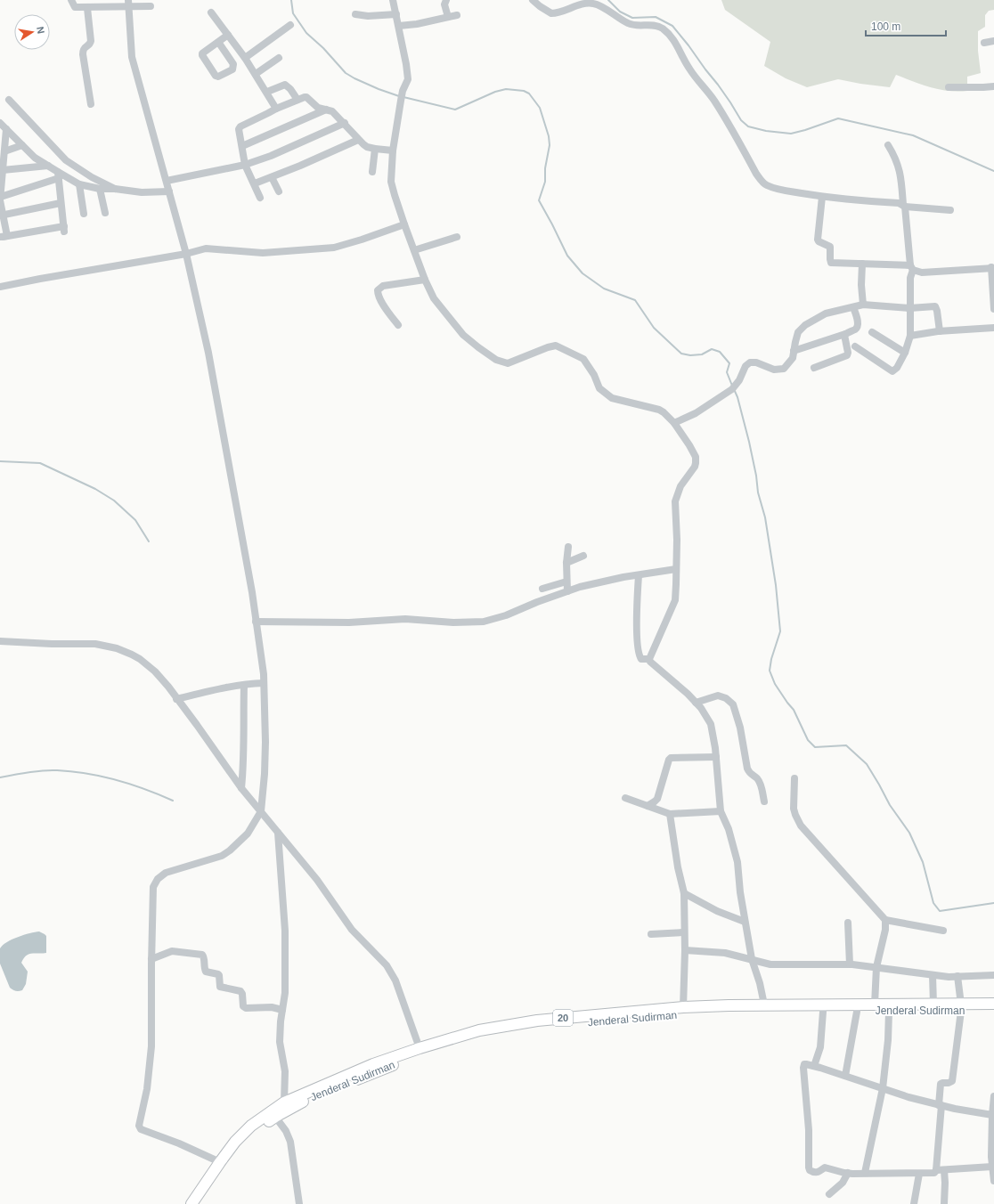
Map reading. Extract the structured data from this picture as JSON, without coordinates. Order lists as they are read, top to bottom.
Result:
{
  "streets": {
    "highway": ["Jenderal Sudirman", "20"]
  },
  "crossings": [
    ["Jenderal Sudirman", "20"]
  ],
  "scale_bar": "100 m",
  "north": "right"
}
